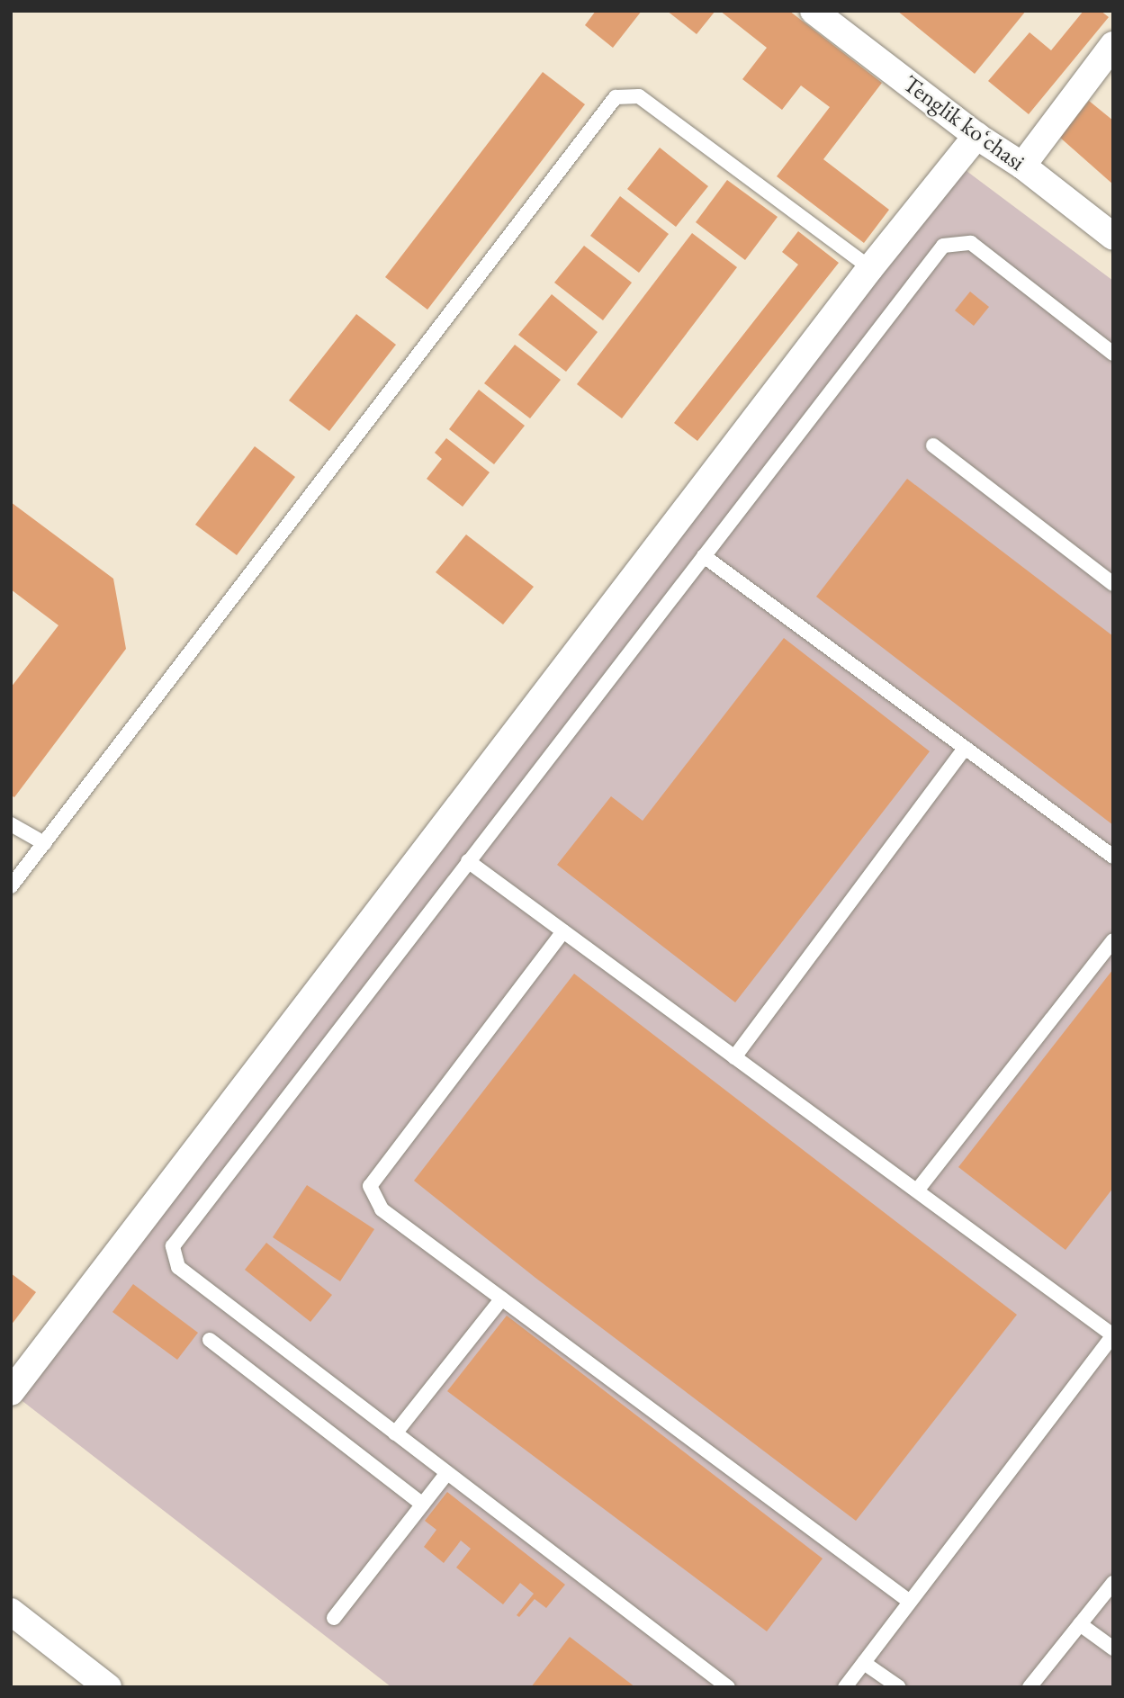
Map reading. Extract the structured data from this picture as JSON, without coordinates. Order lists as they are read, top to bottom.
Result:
{
  "streets": {
    "street": ["Tenglik koʻchasi"]
  }
}
